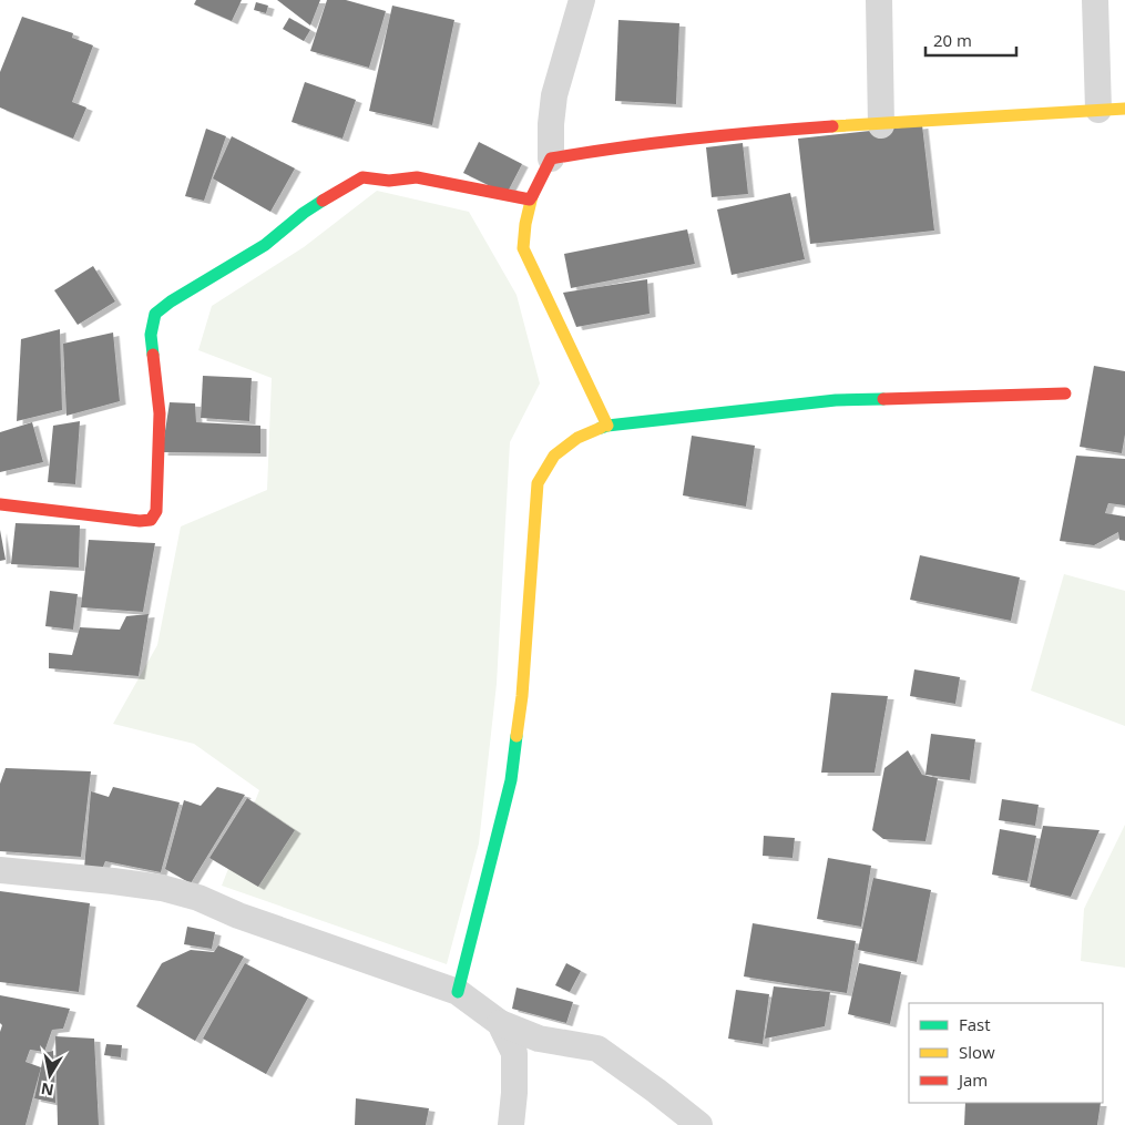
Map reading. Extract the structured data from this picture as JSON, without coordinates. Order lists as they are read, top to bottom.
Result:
{
  "legend": ["Fast", "Slow", "Jam"],
  "scale_bar": "20 m",
  "north": "bottom"
}
